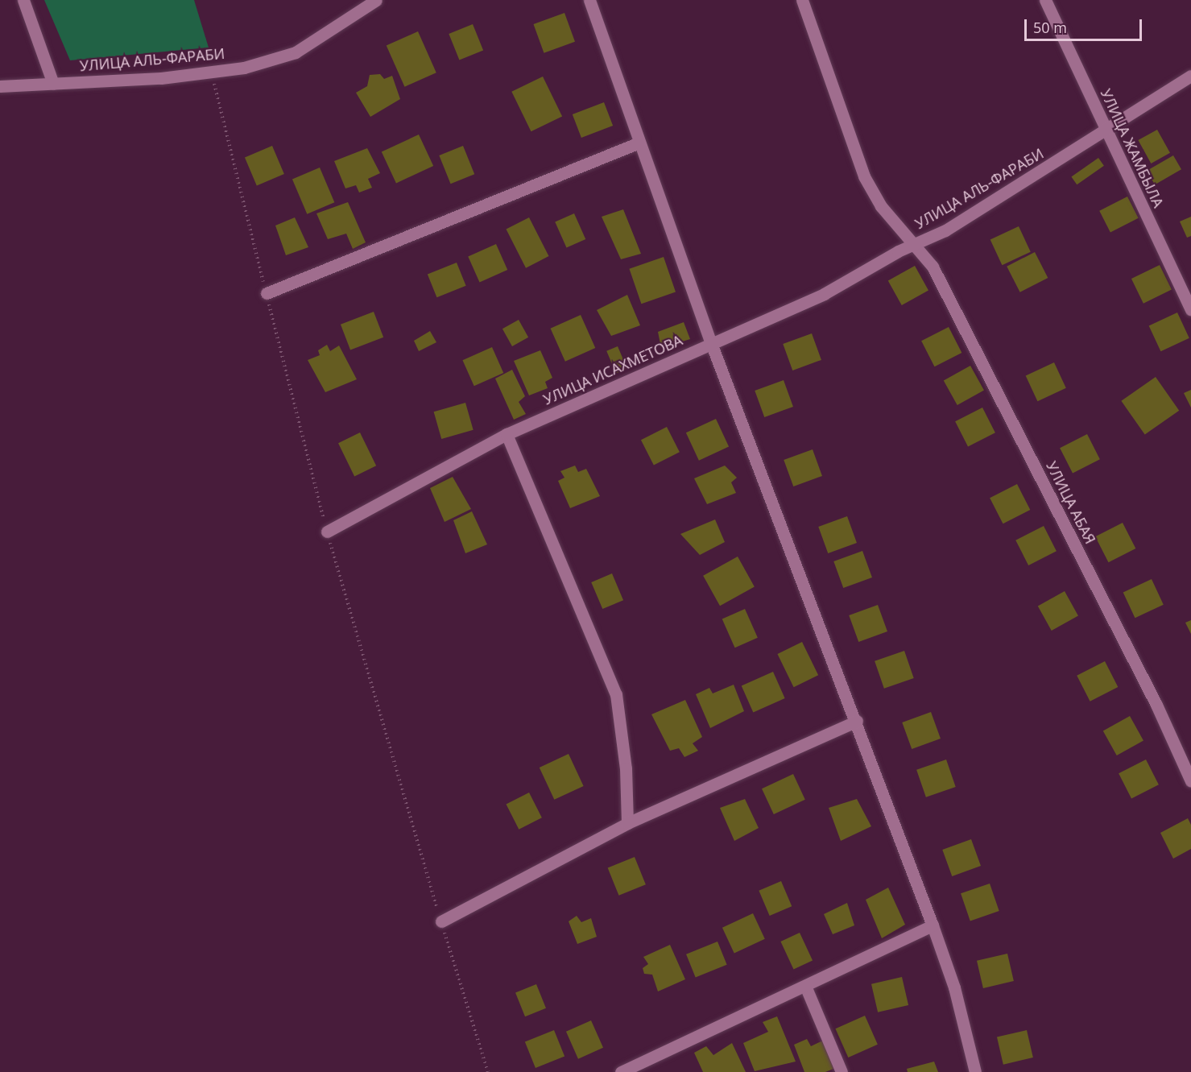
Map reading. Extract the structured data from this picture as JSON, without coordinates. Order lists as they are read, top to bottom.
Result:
{
  "streets": {
    "street": [
      "УЛИЦА АЛЬ-ФАРАБИ",
      "УЛИЦА ЖАМБЫЛА",
      "УЛИЦА ИСАХМЕТОВА",
      "УЛИЦА АБАЯ"
    ]
  },
  "crossings": [
    ["УЛИЦА АЛЬ-ФАРАБИ", "УЛИЦА ЖАМБЫЛА"],
    ["УЛИЦА АЛЬ-ФАРАБИ", "УЛИЦА ИСАХМЕТОВА"],
    ["УЛИЦА АЛЬ-ФАРАБИ", "УЛИЦА АБАЯ"],
    ["УЛИЦА ИСАХМЕТОВА", "УЛИЦА АБАЯ"]
  ],
  "scale_bar": "50 m"
}
